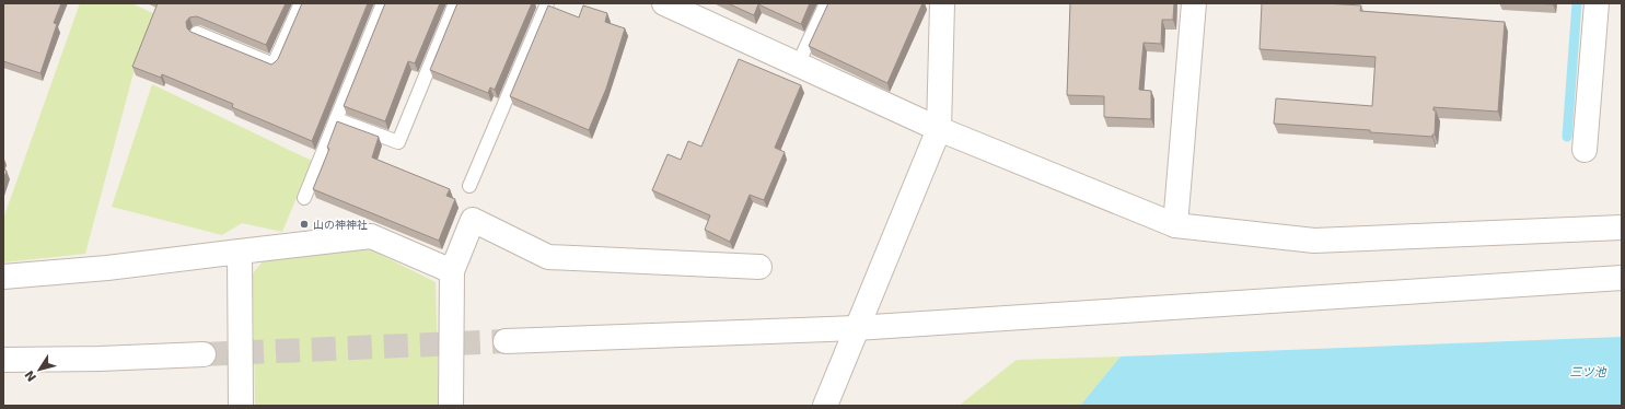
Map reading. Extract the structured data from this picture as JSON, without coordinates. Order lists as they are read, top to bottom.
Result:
{
  "water": ["三ツ池"],
  "places": ["山の神神社"],
  "north": "bottom left"
}
